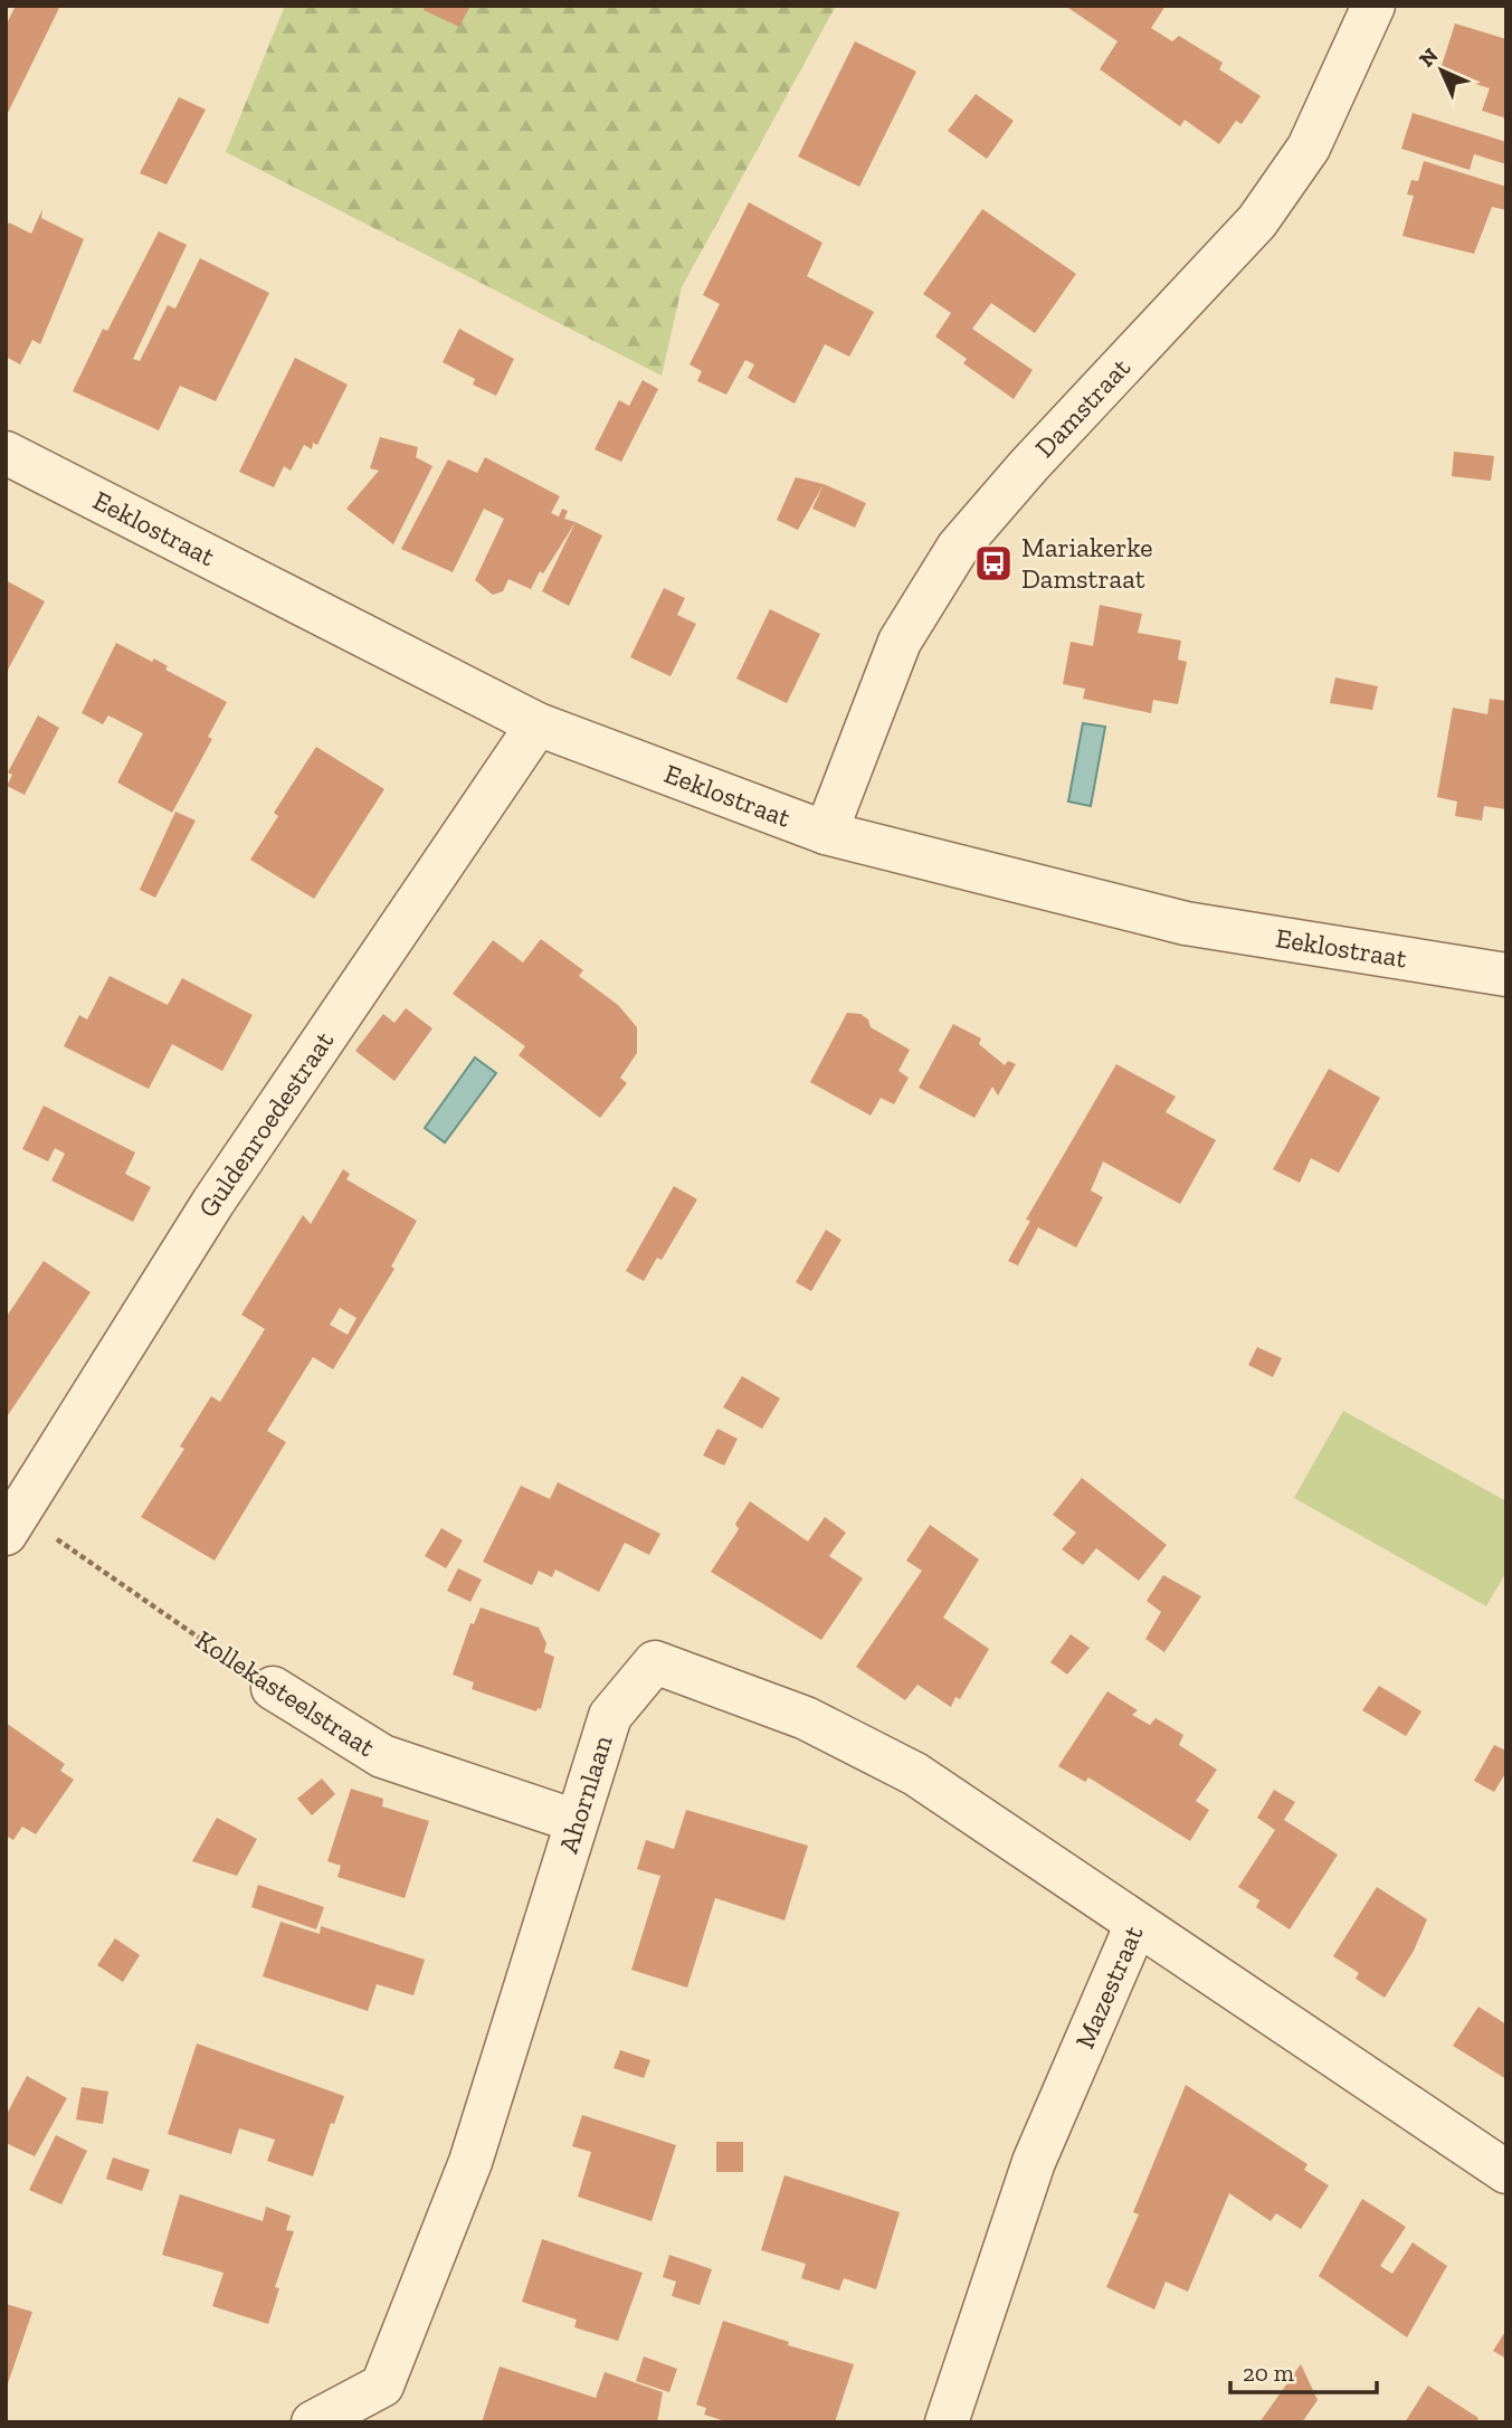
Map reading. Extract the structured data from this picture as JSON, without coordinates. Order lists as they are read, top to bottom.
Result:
{
  "streets": {
    "street": [
      "Damstraat",
      "Eeklostraat",
      "Guldenroedestraat",
      "Kollekasteelstraat",
      "Ahornlaan",
      "Mazestraat"
    ]
  },
  "crossings": [
    ["Damstraat", "Eeklostraat"],
    ["Eeklostraat", "Guldenroedestraat"],
    ["Guldenroedestraat", "Kollekasteelstraat"],
    ["Kollekasteelstraat", "Ahornlaan"],
    ["Ahornlaan", "Mazestraat"]
  ],
  "places": {
    "bus stop": ["Mariakerke Damstraat"]
  },
  "scale_bar": "20 m",
  "north": "top left"
}
